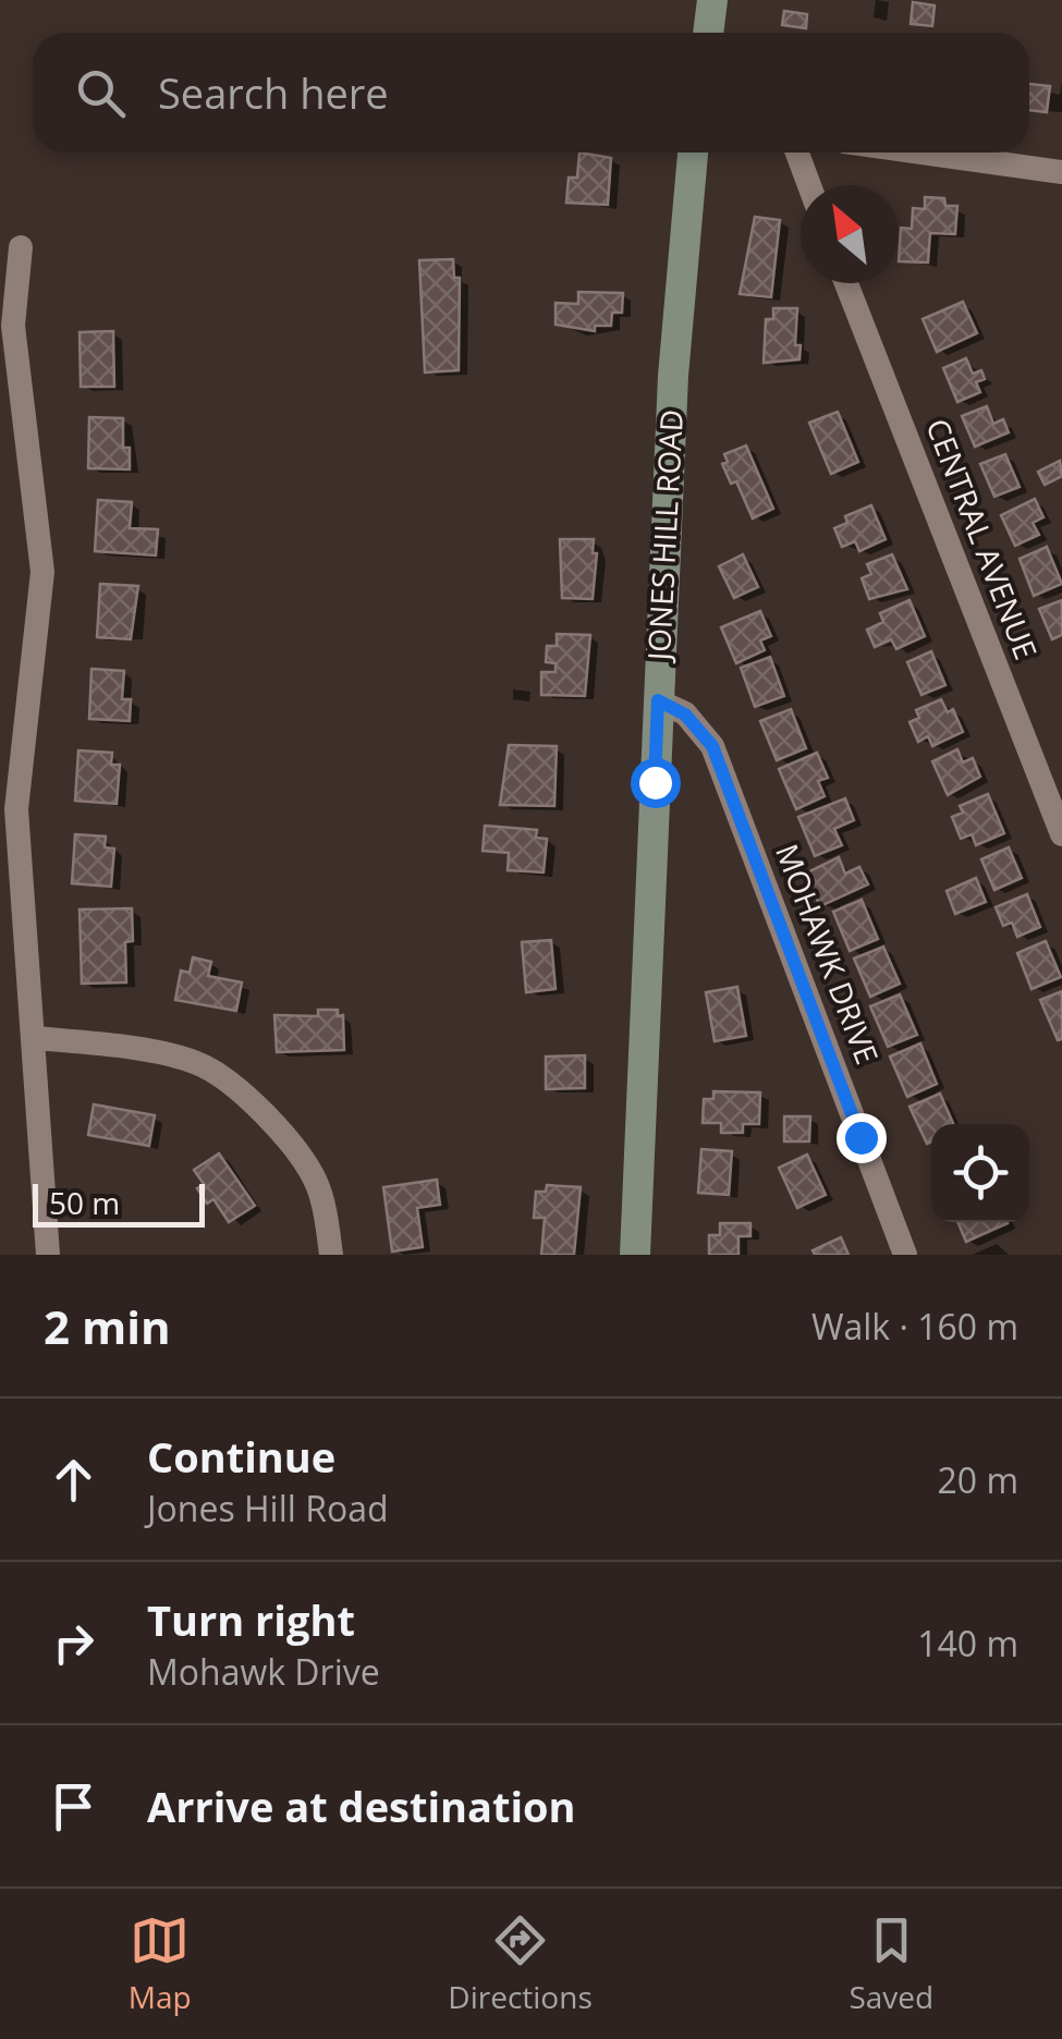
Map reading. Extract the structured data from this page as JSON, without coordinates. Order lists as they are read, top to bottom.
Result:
{
  "streets": {
    "main road": ["JONES HILL ROAD"],
    "street": ["CENTRAL AVENUE", "MOHAWK DRIVE"]
  },
  "crossings": [
    ["JONES HILL ROAD", "MOHAWK DRIVE"]
  ],
  "scale_bar": "50 m",
  "north": "top left",
  "page": {
    "search": "Search here",
    "scale": "50 m",
    "heading": ["2 min", "Walk · 160 m"],
    "list": [
      ["Continue", "Jones Hill Road", "20 m"],
      ["Turn right", "Mohawk Drive", "140 m"],
      "Arrive at destination"
    ],
    "nav": ["Map", "Directions", "Saved"]
  }
}
